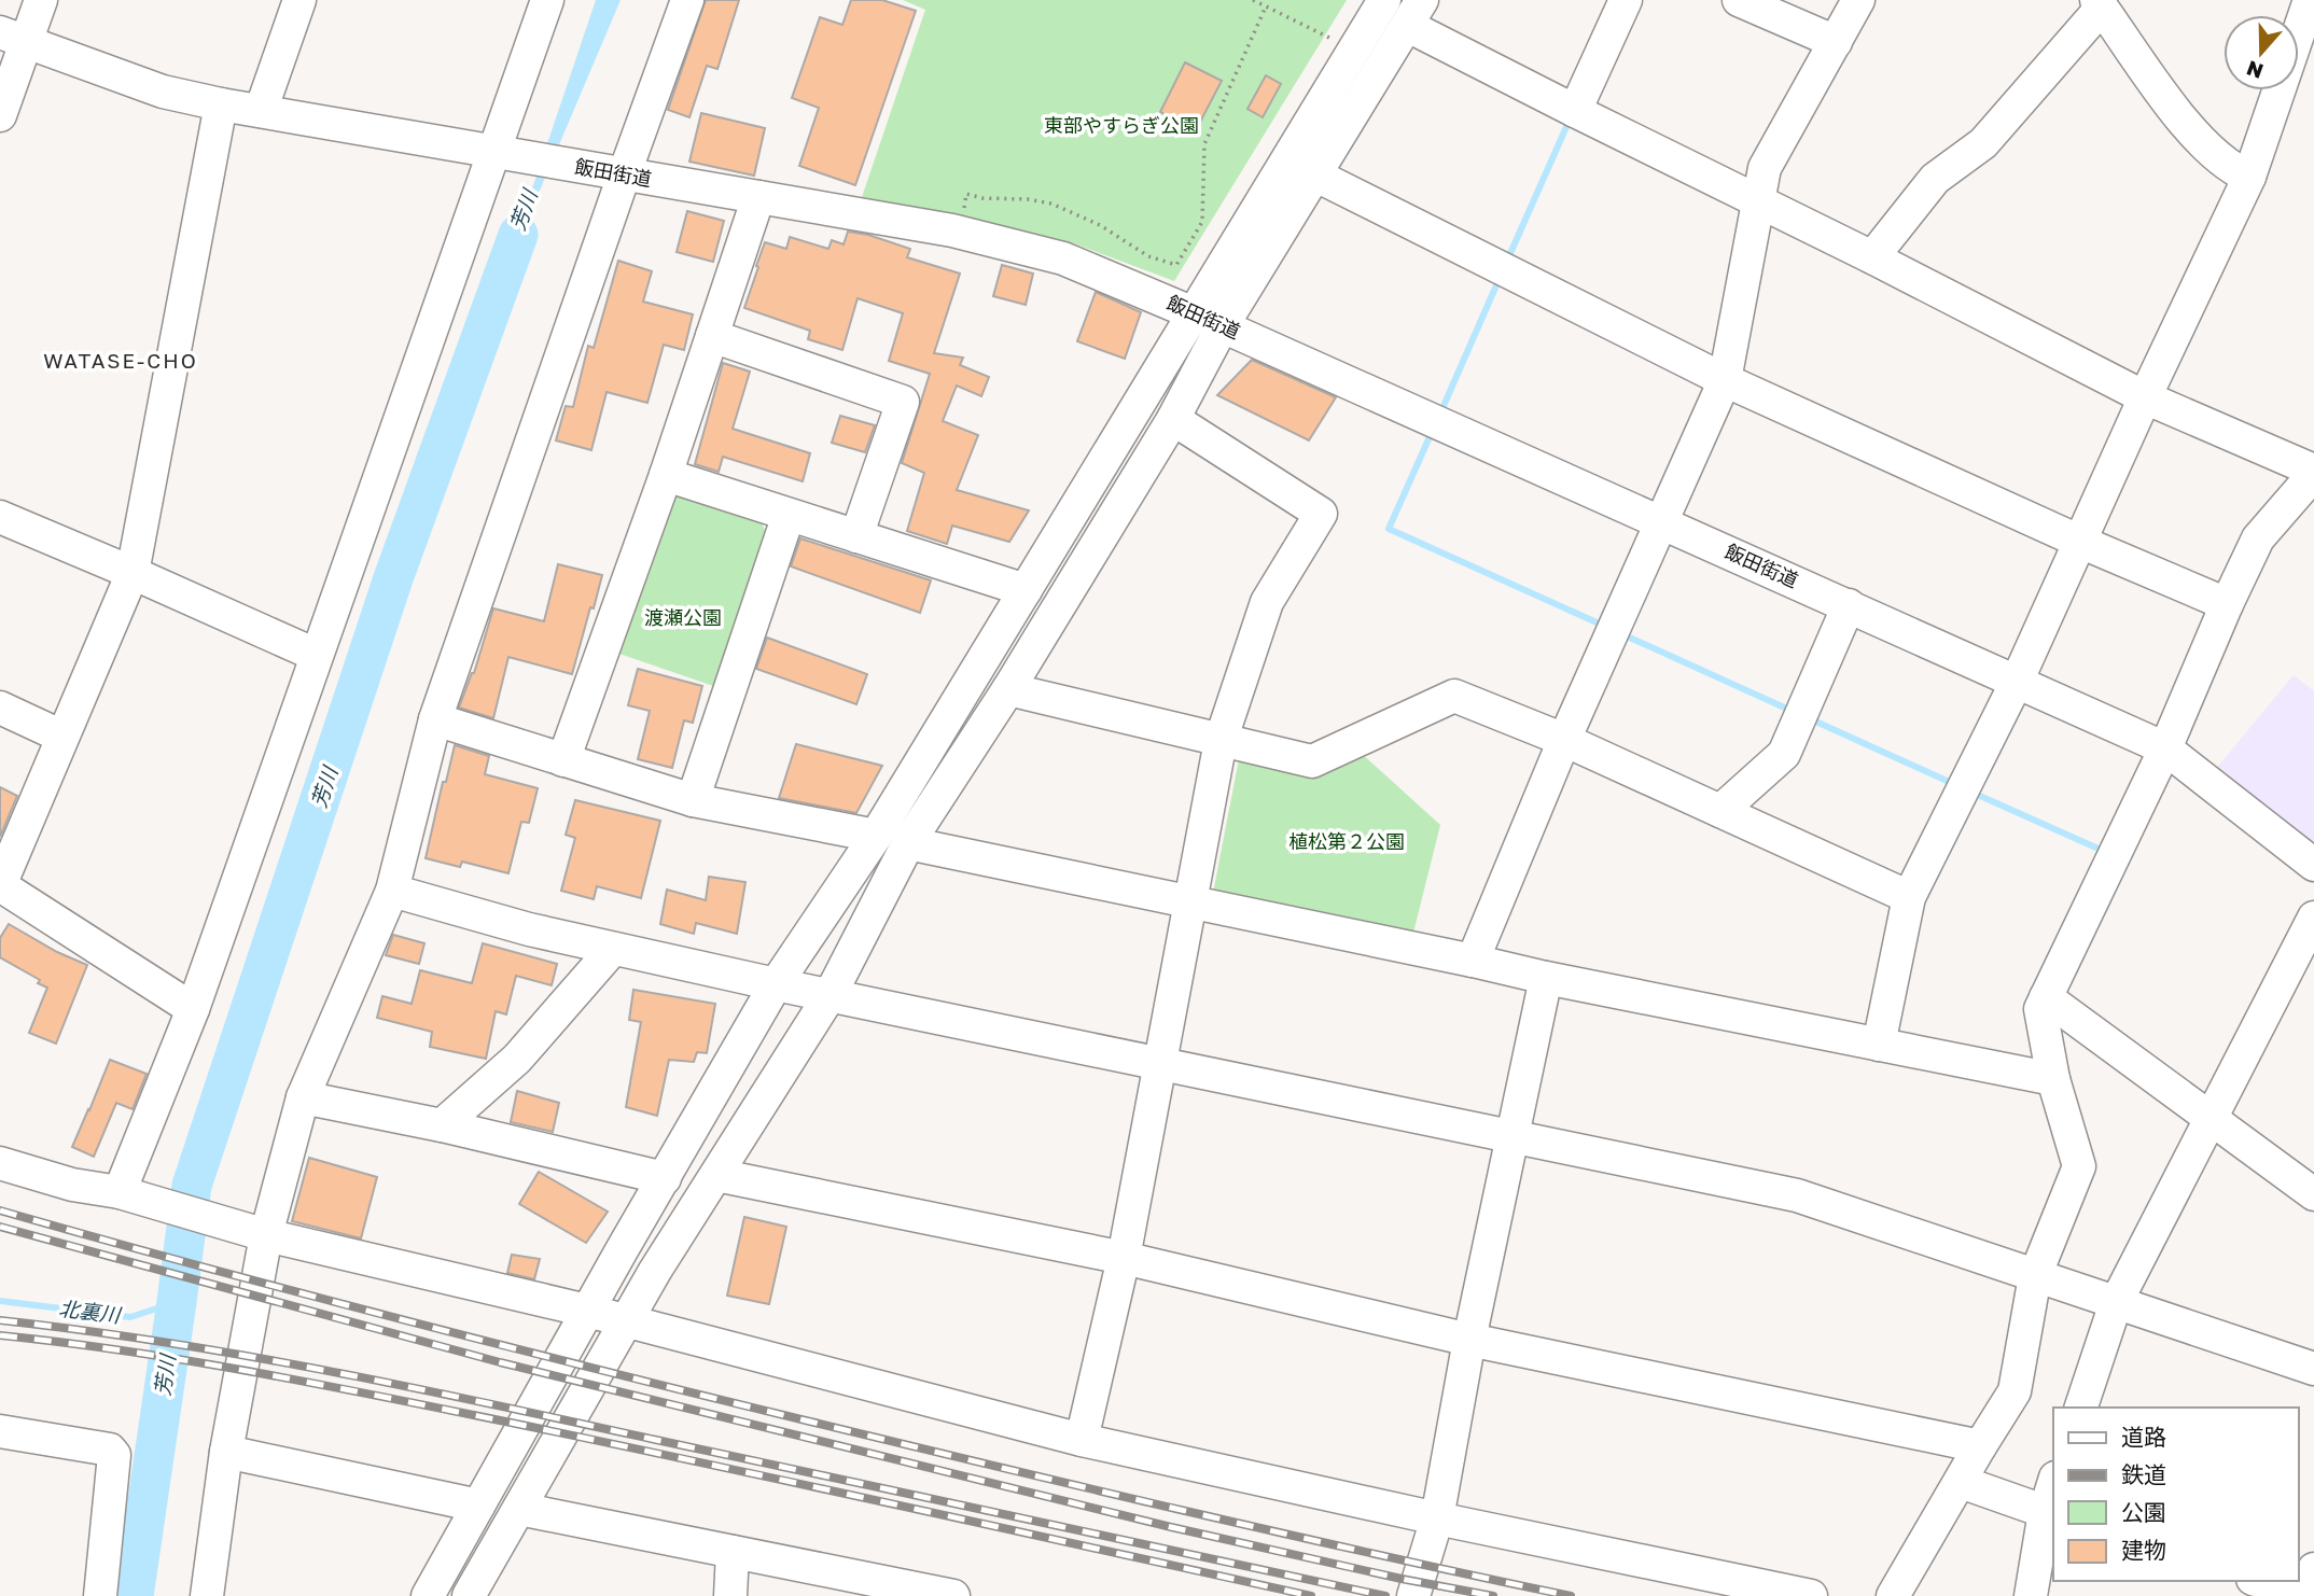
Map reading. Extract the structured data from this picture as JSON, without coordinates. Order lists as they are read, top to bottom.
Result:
{
  "streets": {
    "street": ["飯田街道"]
  },
  "districts": ["WATASE-CHO"],
  "water": ["芳川", "北裏川"],
  "parks": ["東部やすらぎ公園", "渡瀬公園", "植松第２公園"],
  "legend": [
    "道路",
    "鉄道",
    "公園",
    "建物"
  ],
  "north": "bottom"
}
